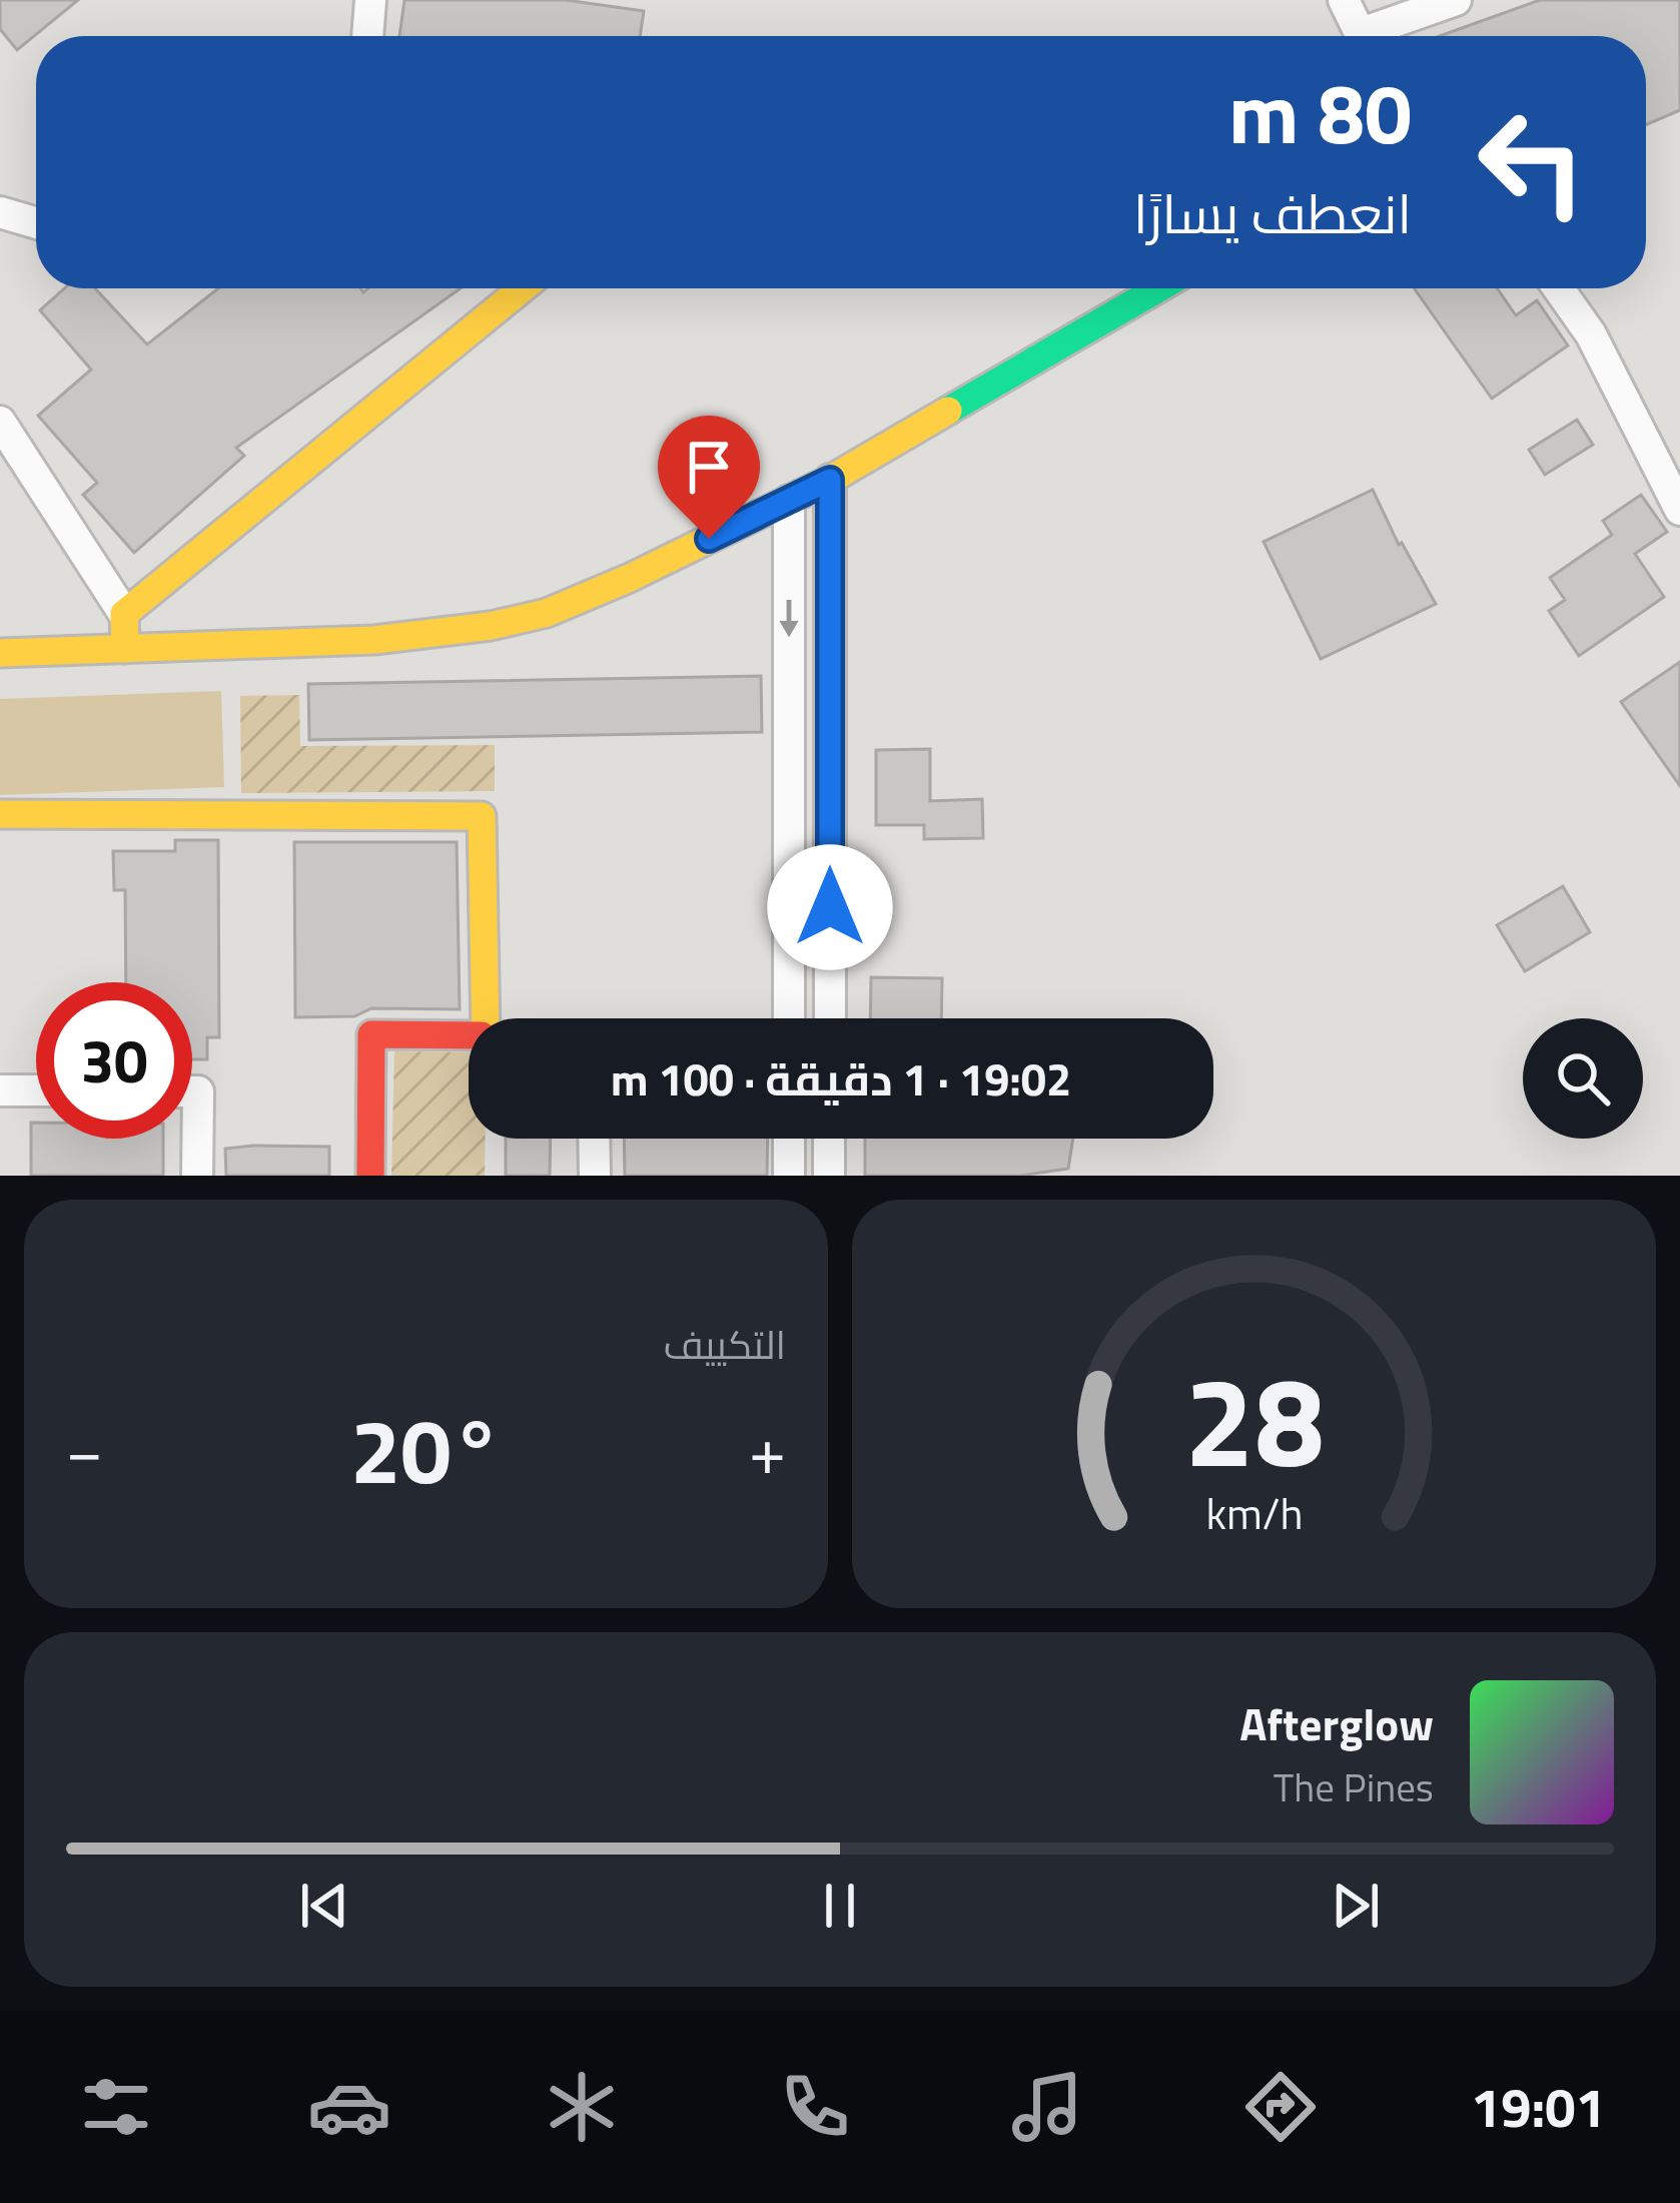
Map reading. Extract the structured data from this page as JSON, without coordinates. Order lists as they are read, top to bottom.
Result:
{
  "page": {
    "turn": ["80 m", "انعطف يسارًا"],
    "limit": "30",
    "trip": "19:02 · 1 دقيقة · 100 m",
    "tile": "التكييف",
    "heat": ["−", "20°", "+"],
    "song": ["Afterglow", "The Pines"],
    "tabs": "19:01",
    "gauge": ["28", "km/h"]
  }
}
